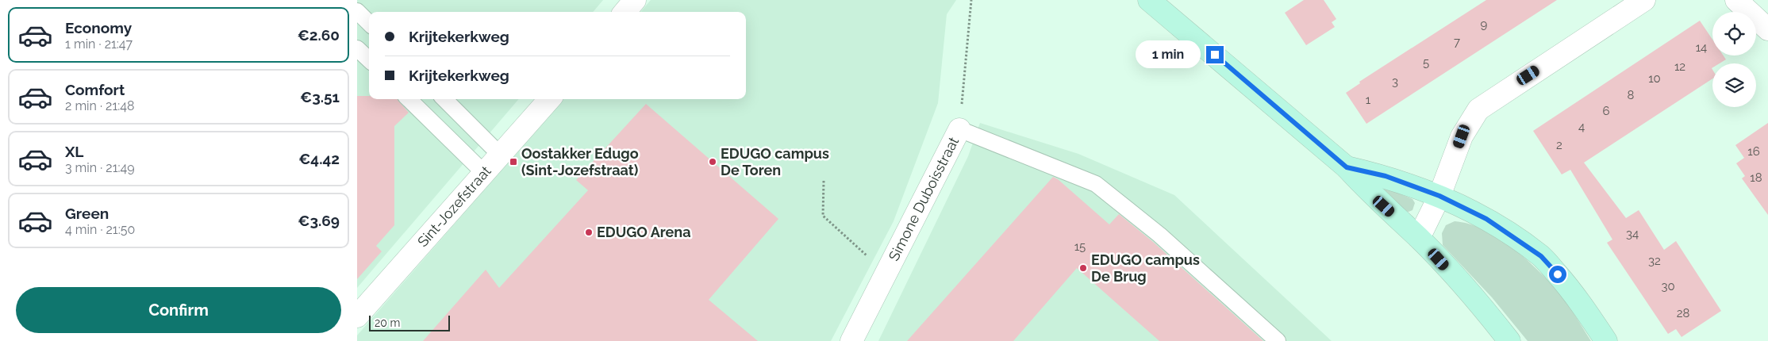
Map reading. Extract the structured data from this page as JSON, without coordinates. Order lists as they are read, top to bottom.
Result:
{
  "streets": {
    "street": ["Simone Duboisstraat", "Sint-Jozefstraat"]
  },
  "places": {
    "transit": ["Oostakker Edugo (Sint-Jozefstraat)"],
    "other": ["EDUGO campus De Toren", "EDUGO Arena", "EDUGO campus De Brug"]
  },
  "house_numbers": [
    "9",
    "7",
    "14",
    "5",
    "12",
    "10",
    "3",
    "8",
    "1",
    "6",
    "4",
    "2",
    "16",
    "18",
    "34",
    "15",
    "32",
    "30",
    "28"
  ],
  "scale_bar": "20 m",
  "page": {
    "list": [
      {
        "name": "Economy",
        "note": "1 min · 21:47",
        "value": "€2.60"
      },
      {
        "name": "Comfort",
        "note": "2 min · 21:48",
        "value": "€3.51"
      },
      {
        "name": "XL",
        "note": "3 min · 21:49",
        "value": "€4.42"
      },
      {
        "name": "Green",
        "note": "4 min · 21:50",
        "value": "€3.69"
      }
    ],
    "banner": ["Krijtekerkweg", "Krijtekerkweg"],
    "bubble": "1 min",
    "buttons": "Confirm",
    "scale": "20 m"
  }
}
